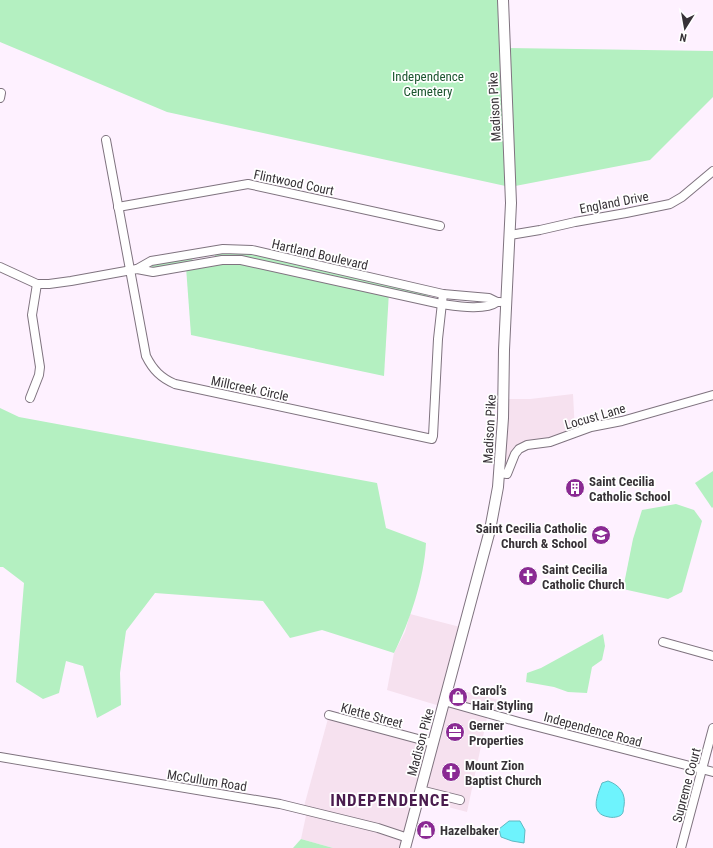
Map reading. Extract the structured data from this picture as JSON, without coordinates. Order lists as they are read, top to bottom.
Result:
{
  "streets": {
    "main road": ["Madison Pike"],
    "street": [
      "Flintwood Court",
      "England Drive",
      "Hartland Boulevard",
      "Millcreek Circle",
      "Locust Lane",
      "Klette Street",
      "Independence Road",
      "McCullum Road",
      "Supreme Court"
    ]
  },
  "crossings": [
    ["Madison Pike", "England Drive"],
    ["Madison Pike", "Hartland Boulevard"],
    ["Madison Pike", "Locust Lane"],
    ["Madison Pike", "Klette Street"],
    ["Madison Pike", "Independence Road"],
    ["Madison Pike", "McCullum Road"],
    ["Flintwood Court", "Millcreek Circle"],
    ["Hartland Boulevard", "Millcreek Circle"],
    ["Independence Road", "Supreme Court"]
  ],
  "districts": ["INDEPENDENCE"],
  "parks": ["Independence Cemetery"],
  "places": {
    "building": ["Saint Cecilia Catholic School"],
    "school or university": ["Saint Cecilia Catholic Church & School"],
    "church": ["Saint Cecilia Catholic Church", "Mount Zion Baptist Church"],
    "shop": ["Carol’s Hair Styling", "Hazelbaker"],
    "office": ["Gerner Properties"]
  },
  "north": "bottom"
}
